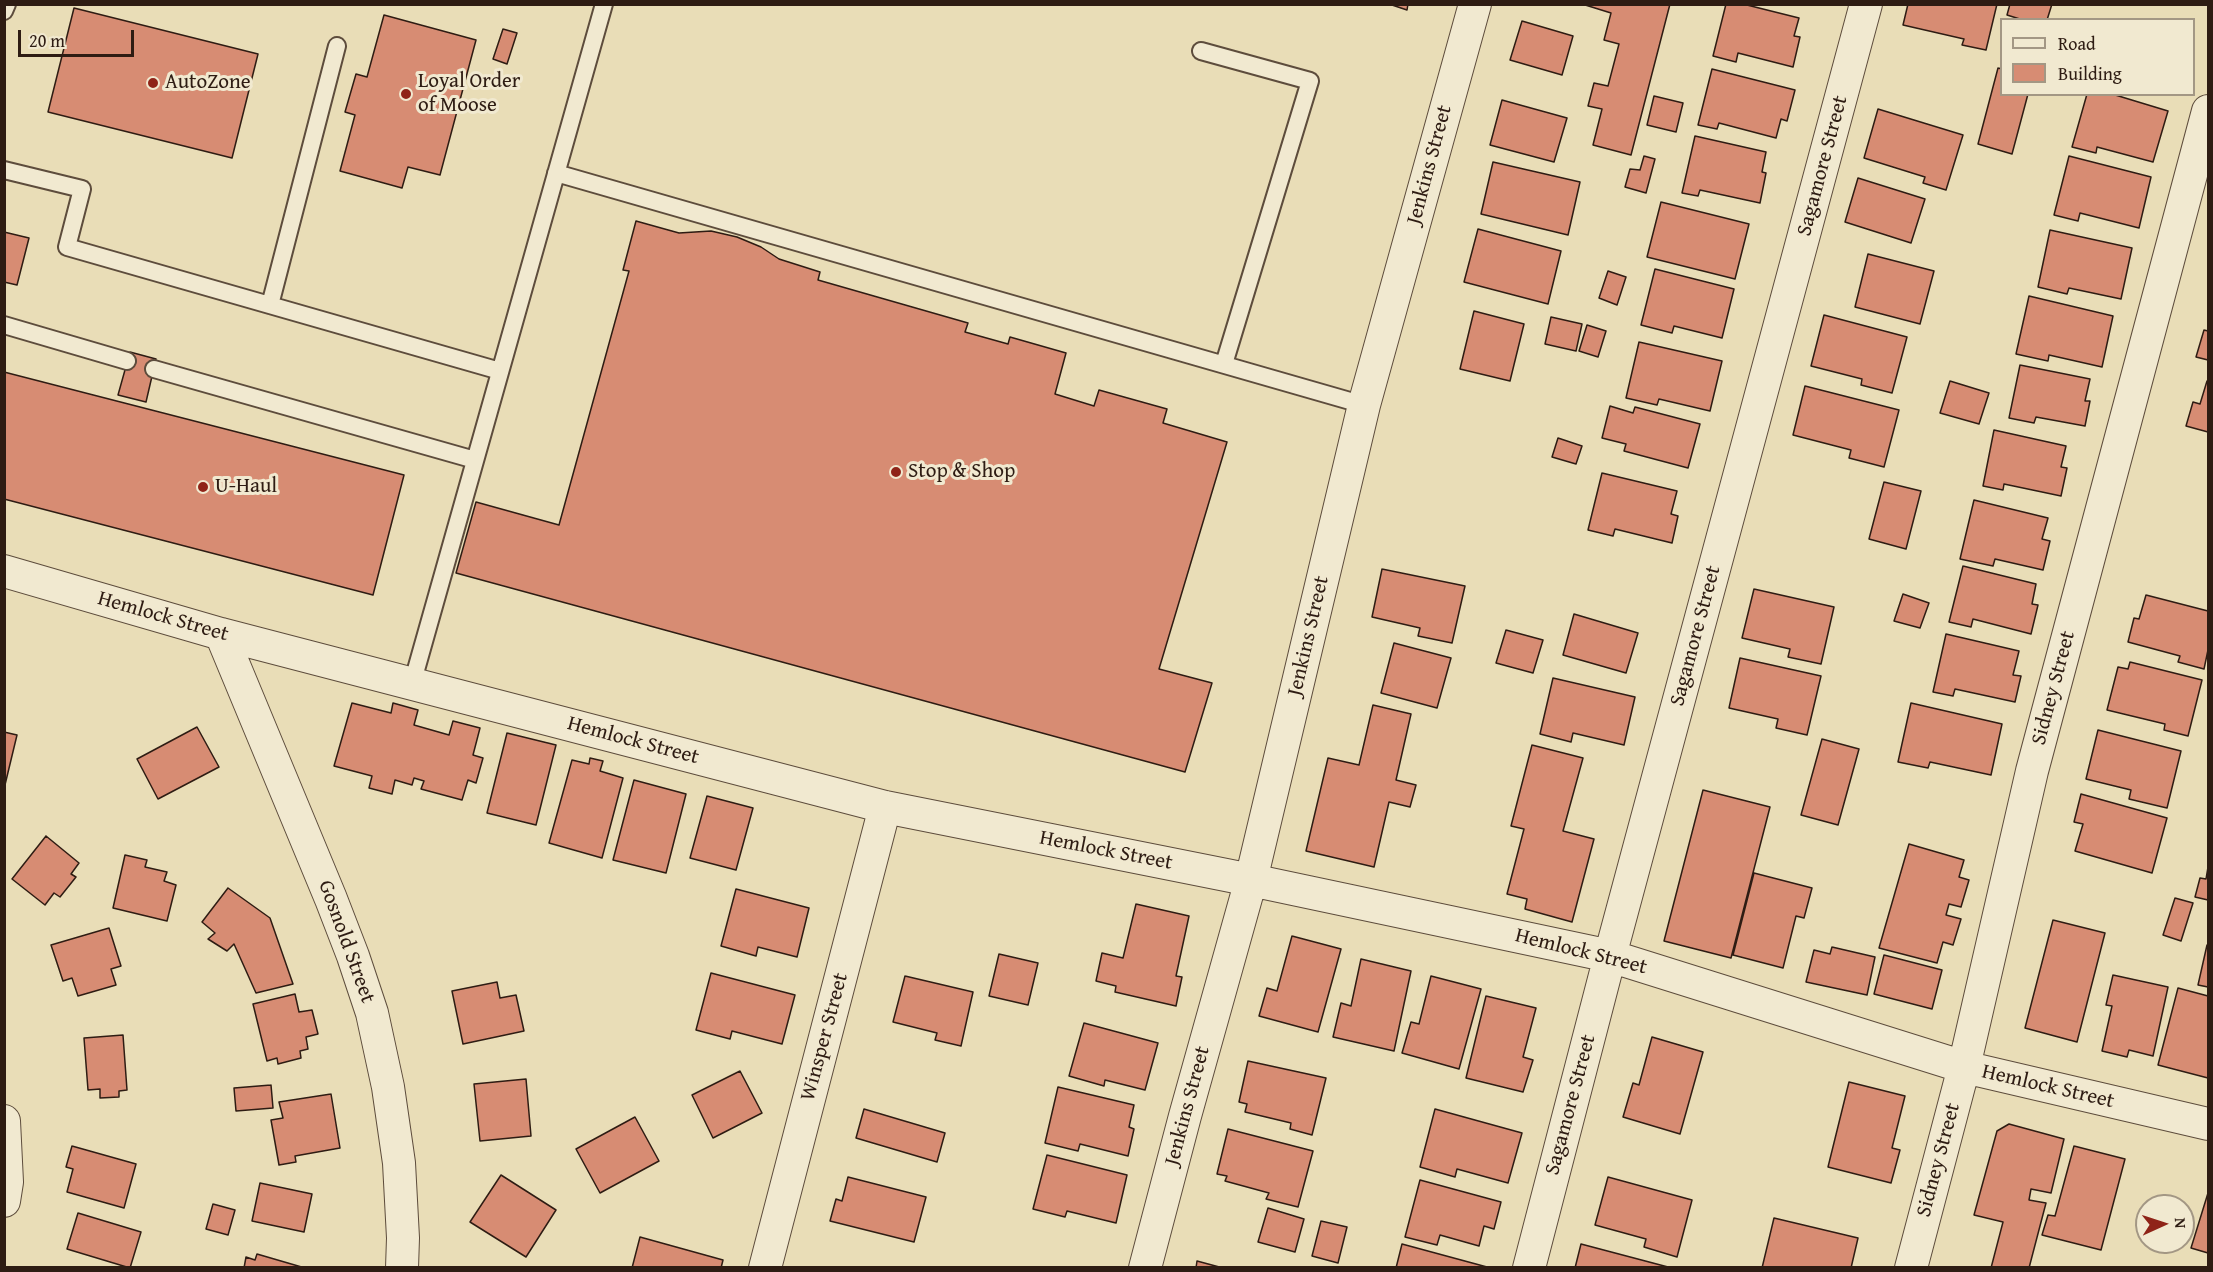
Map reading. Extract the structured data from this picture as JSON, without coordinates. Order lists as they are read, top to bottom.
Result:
{
  "streets": {
    "street": [
      "Jenkins Street",
      "Sagamore Street",
      "Hemlock Street",
      "Sidney Street",
      "Gosnold Street",
      "Winsper Street"
    ]
  },
  "crossings": [
    ["Jenkins Street", "Hemlock Street"],
    ["Sagamore Street", "Hemlock Street"],
    ["Hemlock Street", "Sidney Street"],
    ["Hemlock Street", "Gosnold Street"],
    ["Hemlock Street", "Winsper Street"]
  ],
  "places": [
    "AutoZone",
    "Loyal Order of Moose",
    "Stop & Shop",
    "U-Haul"
  ],
  "legend": ["Road", "Building"],
  "scale_bar": "20 m",
  "north": "right"
}
